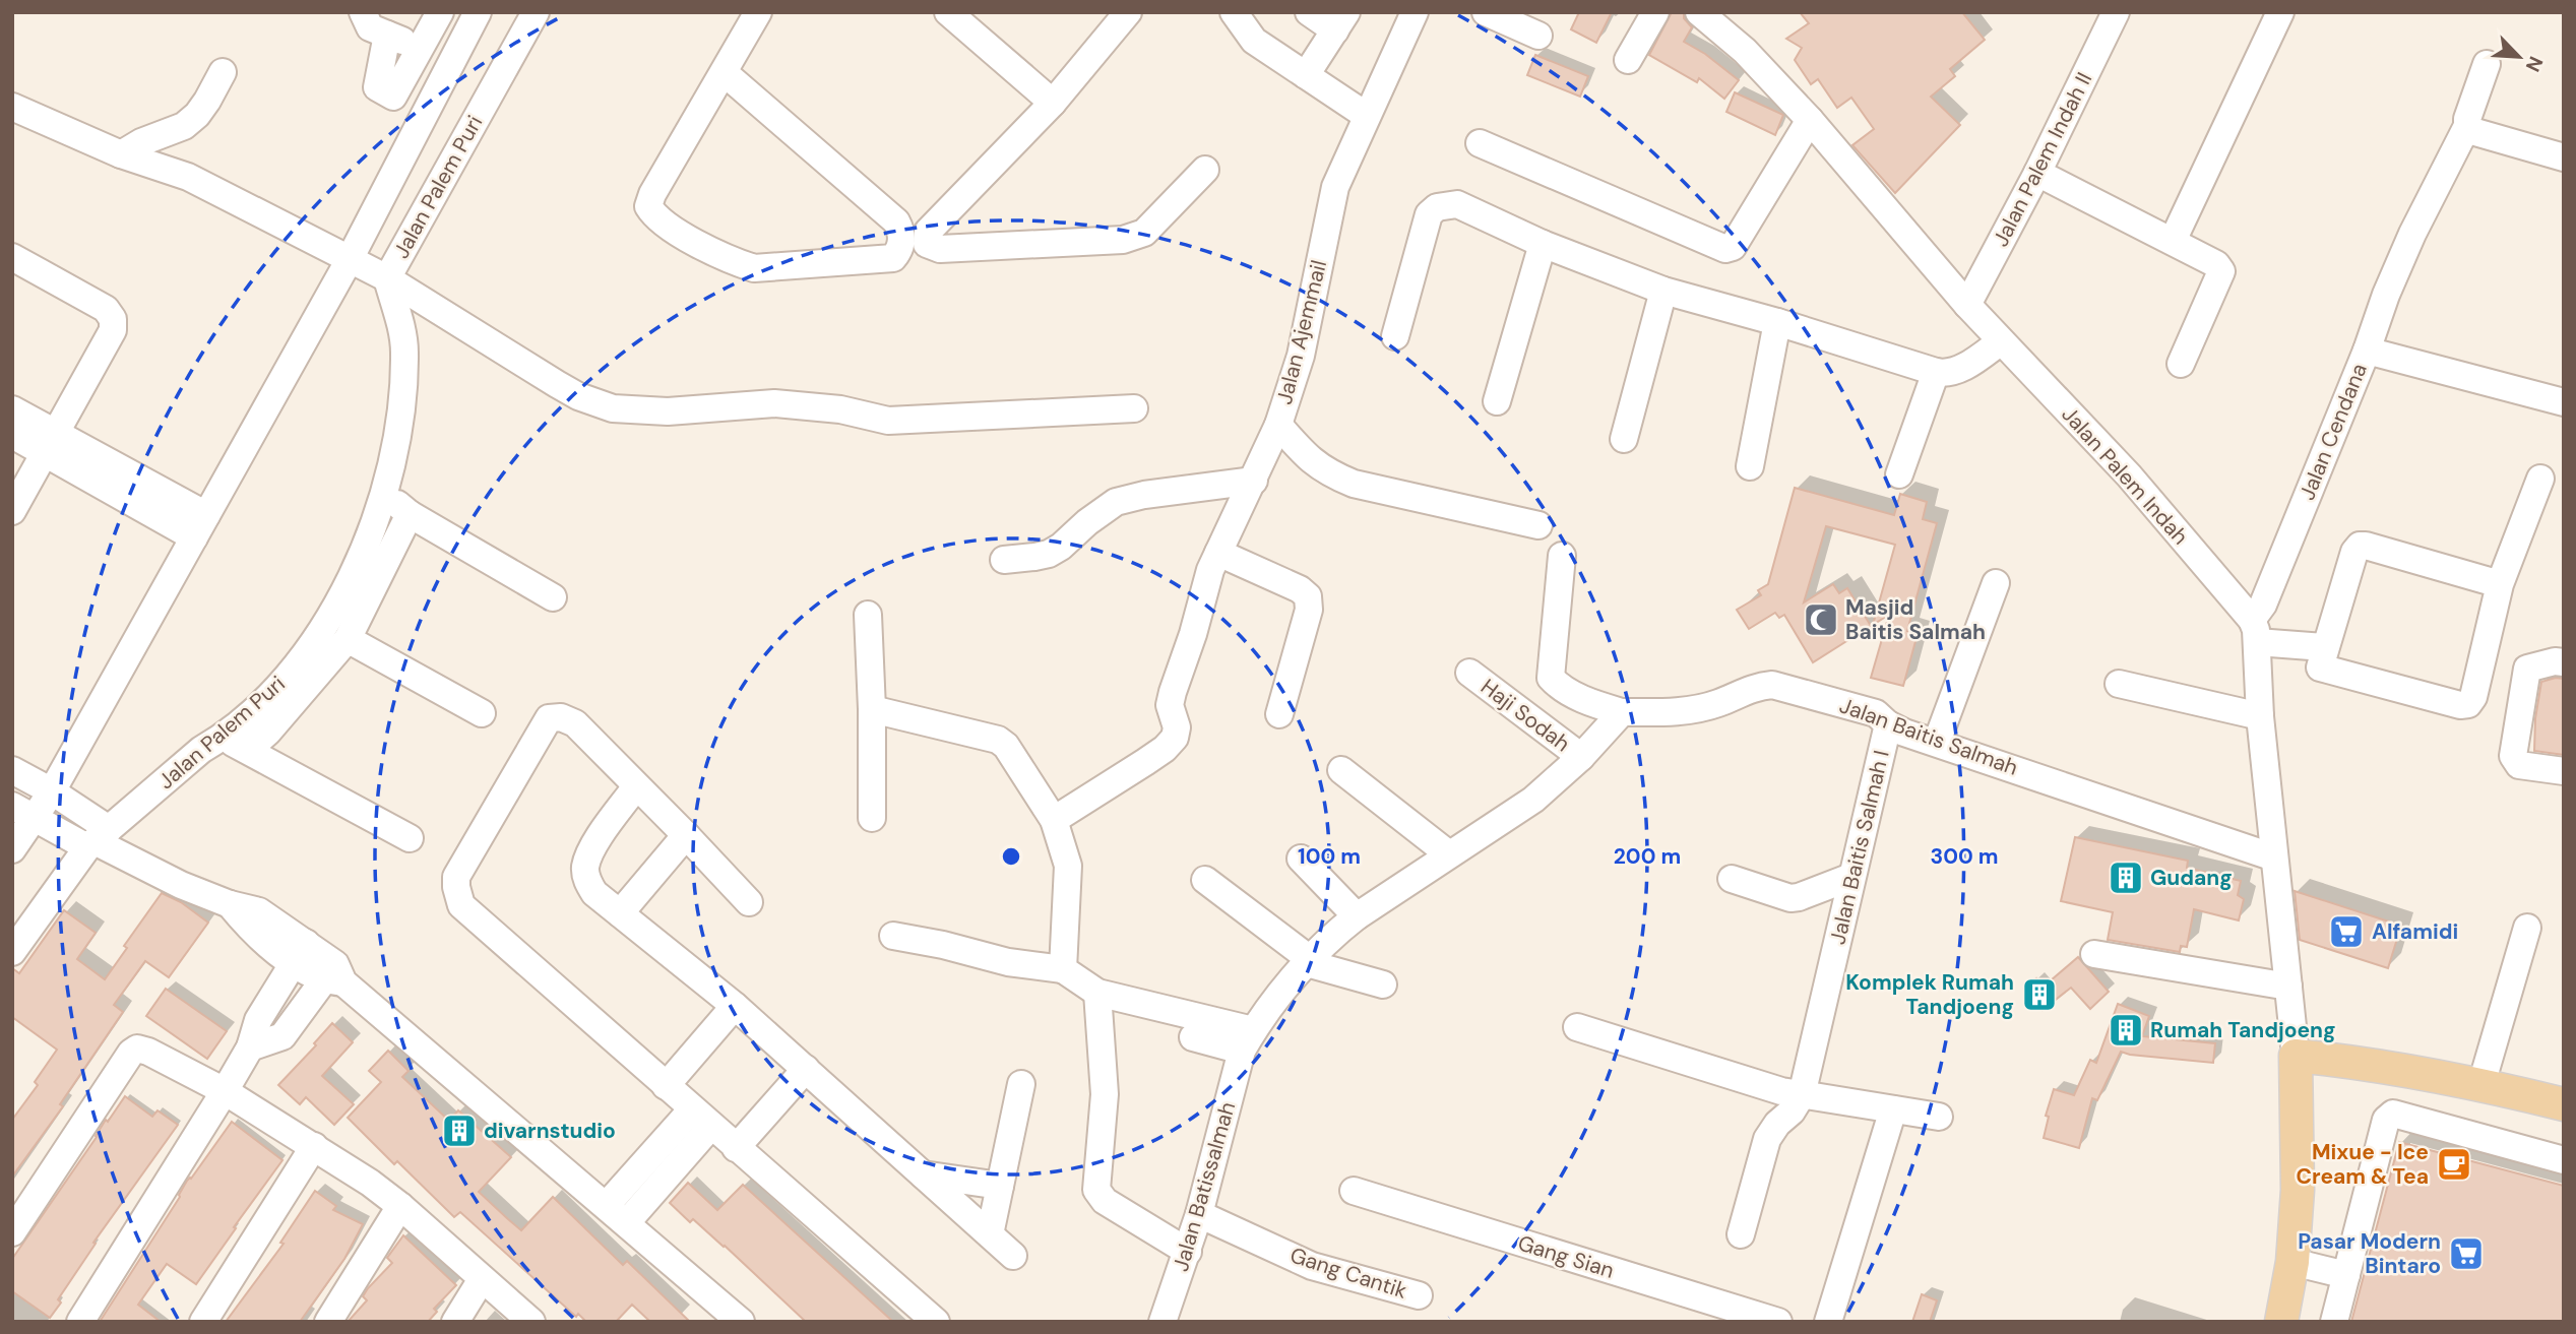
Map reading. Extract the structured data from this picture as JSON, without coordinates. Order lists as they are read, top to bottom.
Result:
{
  "streets": {
    "street": [
      "Jalan Palem Indah II",
      "Jalan Palem Puri",
      "Jalan Ajemmail",
      "Jalan Cendana",
      "Jalan Palem Indah",
      "Haji Sodah",
      "Jalan Baitis Salmah",
      "Jalan Baitis Salmah I",
      "Jalan Batissalmah",
      "Gang Sian",
      "Gang Cantik"
    ]
  },
  "crossings": [
    ["Jalan Palem Indah II", "Jalan Palem Indah"],
    ["Jalan Cendana", "Jalan Palem Indah"],
    ["Jalan Baitis Salmah", "Jalan Baitis Salmah I"],
    ["Jalan Batissalmah", "Gang Cantik"]
  ],
  "places": {
    "mosque": ["Masjid Baitis Salmah"],
    "building": [
      "Gudang",
      "Komplek Rumah Tandjoeng",
      "Rumah Tandjoeng",
      "divarnstudio"
    ],
    "supermarket": ["Alfamidi", "Pasar Modern Bintaro"],
    "cafe": ["Mixue - Ice Cream & Tea"]
  },
  "north": "bottom right",
  "rings": ["100 m", "200 m", "300 m"]
}
